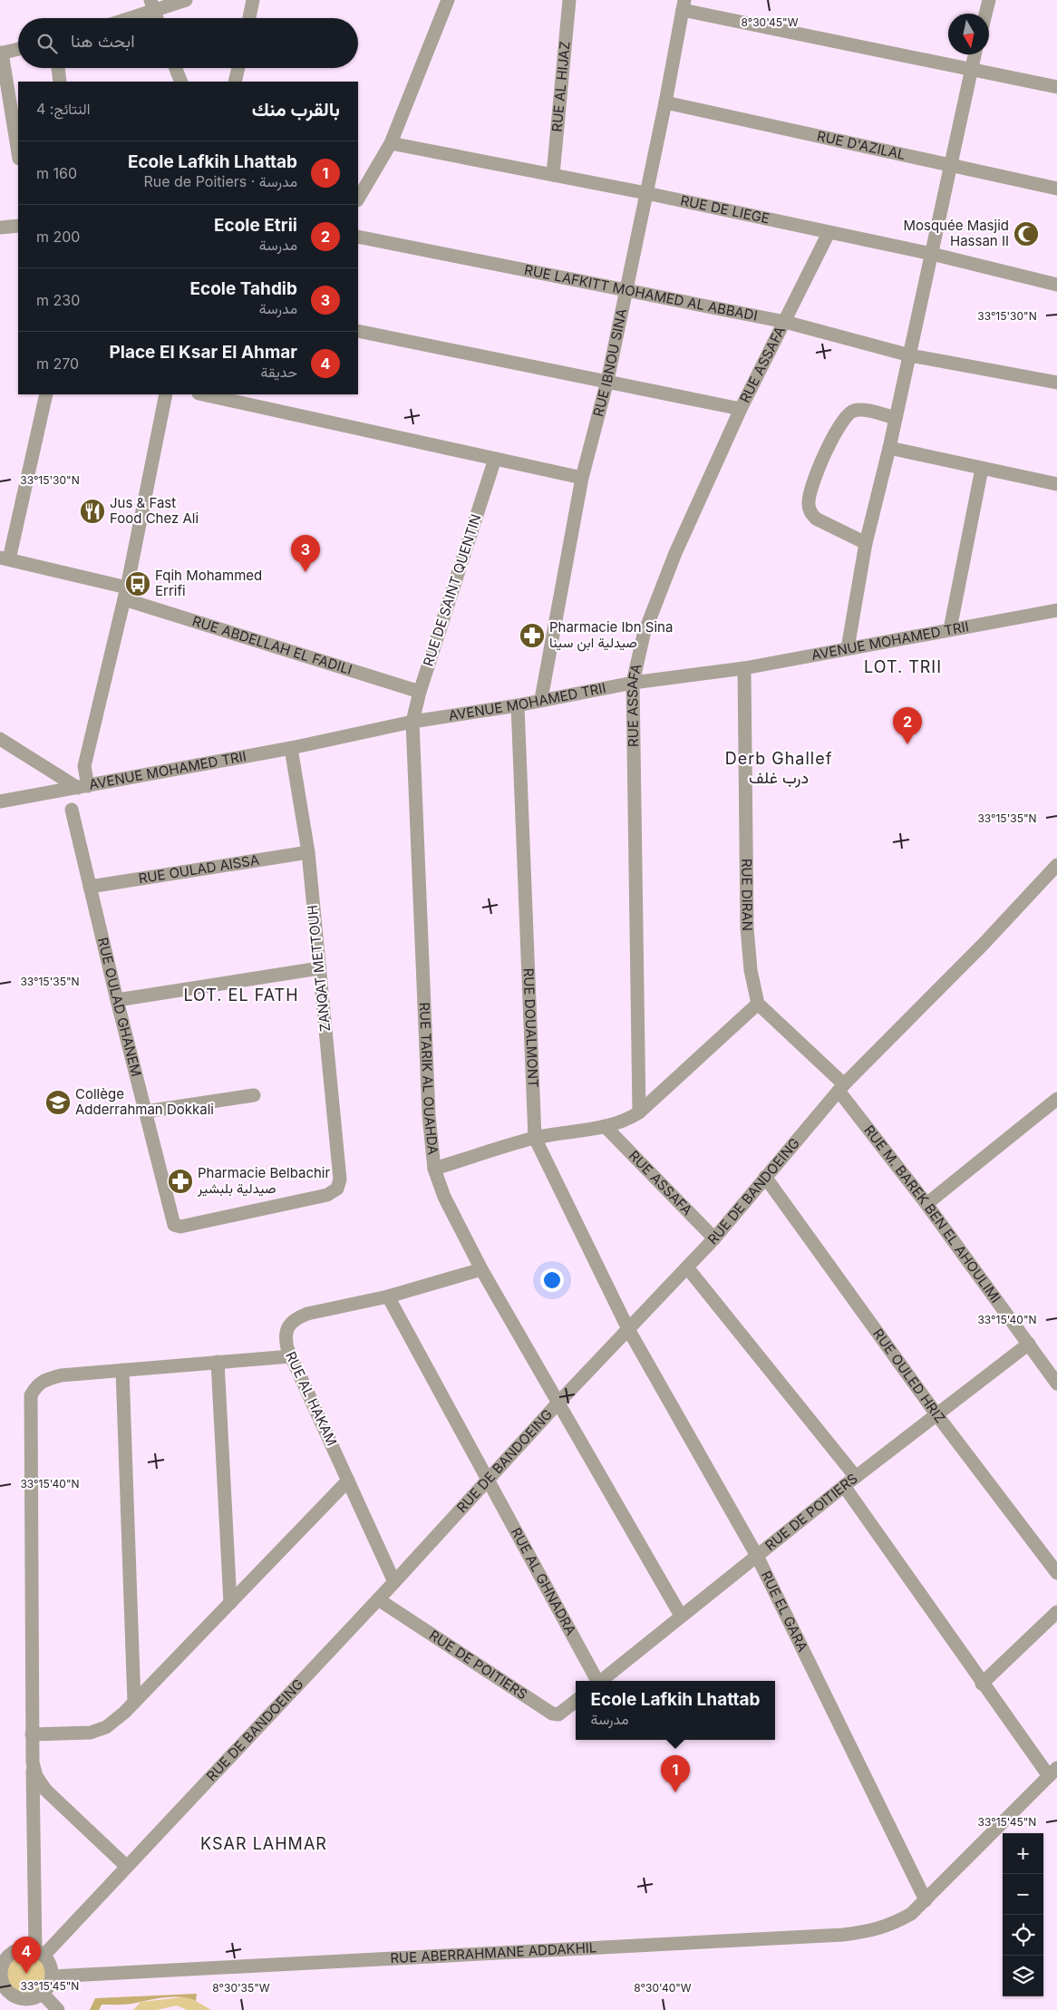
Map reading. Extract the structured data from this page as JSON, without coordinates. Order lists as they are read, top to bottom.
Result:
{
  "streets": {
    "street": [
      "RUE AL HIJAZ",
      "RUE D'AZILAL",
      "RUE DE LIEGE",
      "RUE LAFKITT MOHAMED AL ABBADI",
      "RUE IBNOU SINA",
      "RUE ASSAFA",
      "RUE DE SAINT QUENTIN",
      "AVENUE MOHAMED TRII",
      "RUE ABDELLAH EL FADILI",
      "RUE OULAD AISSA",
      "RUE DIRAN",
      "ZANQAT METTOUH",
      "RUE OULAD GHANEM",
      "RUE DOUALMONT",
      "RUE TARIK AL OUAHDA",
      "RUE DE BANDOEING",
      "RUE M. BAREK BEN EL AHOULIMI",
      "RUE OULED HRIZ",
      "RUE AL HAKAM",
      "RUE DE POITIERS",
      "RUE AL GHNADRA",
      "RUE EL GARA",
      "RUE ABERRAHMANE ADDAKHIL"
    ]
  },
  "crossings": [
    ["RUE AL HIJAZ", "RUE DE LIEGE"],
    ["RUE D'AZILAL", "RUE IBNOU SINA"],
    ["RUE DE LIEGE", "RUE IBNOU SINA"],
    ["RUE DE LIEGE", "RUE ASSAFA"],
    ["RUE LAFKITT MOHAMED AL ABBADI", "RUE IBNOU SINA"],
    ["RUE LAFKITT MOHAMED AL ABBADI", "RUE ASSAFA"],
    ["RUE IBNOU SINA", "AVENUE MOHAMED TRII"],
    ["RUE ASSAFA", "AVENUE MOHAMED TRII"],
    ["RUE ASSAFA", "RUE DE BANDOEING"],
    ["RUE DE SAINT QUENTIN", "AVENUE MOHAMED TRII"],
    ["RUE DE SAINT QUENTIN", "RUE ABDELLAH EL FADILI"],
    ["RUE DE SAINT QUENTIN", "RUE TARIK AL OUAHDA"],
    ["AVENUE MOHAMED TRII", "RUE DIRAN"],
    ["AVENUE MOHAMED TRII", "ZANQAT METTOUH"],
    ["AVENUE MOHAMED TRII", "RUE DOUALMONT"],
    ["AVENUE MOHAMED TRII", "RUE TARIK AL OUAHDA"],
    ["RUE OULAD AISSA", "ZANQAT METTOUH"],
    ["RUE OULAD AISSA", "RUE OULAD GHANEM"],
    ["ZANQAT METTOUH", "RUE OULAD GHANEM"],
    ["RUE DOUALMONT", "RUE DE BANDOEING"],
    ["RUE DOUALMONT", "RUE EL GARA"],
    ["RUE TARIK AL OUAHDA", "RUE DE BANDOEING"],
    ["RUE TARIK AL OUAHDA", "RUE AL HAKAM"],
    ["RUE TARIK AL OUAHDA", "RUE DE POITIERS"],
    ["RUE DE BANDOEING", "RUE M. BAREK BEN EL AHOULIMI"],
    ["RUE DE BANDOEING", "RUE OULED HRIZ"],
    ["RUE DE BANDOEING", "RUE AL HAKAM"],
    ["RUE DE BANDOEING", "RUE DE POITIERS"],
    ["RUE DE BANDOEING", "RUE AL GHNADRA"],
    ["RUE DE BANDOEING", "RUE EL GARA"],
    ["RUE DE BANDOEING", "RUE ABERRAHMANE ADDAKHIL"],
    ["RUE M. BAREK BEN EL AHOULIMI", "RUE DE POITIERS"],
    ["RUE OULED HRIZ", "RUE DE POITIERS"],
    ["RUE AL HAKAM", "RUE AL GHNADRA"],
    ["RUE DE POITIERS", "RUE EL GARA"],
    ["RUE EL GARA", "RUE ABERRAHMANE ADDAKHIL"]
  ],
  "districts": [
    "LOT. TRII",
    "Derb Ghallef درب غلف",
    "LOT. EL FATH",
    "KSAR LAHMAR"
  ],
  "places": {
    "mosque": ["Mosquée Masjid Hassan II"],
    "restaurant": ["Jus & Fast Food Chez Ali"],
    "bus stop": ["Fqih Mohammed Errifi"],
    "pharmacy": ["Pharmacie Ibn Sina صيدلية ابن سينا", "Pharmacie Belbachir صيدلية بلبشير"],
    "school or university": ["Collège Adderrahman Dokkali"]
  },
  "north": "bottom",
  "page": {
    "search": "ابحث هنا",
    "heading": ["بالقرب منك", "النتائج: 4"],
    "list": [
      {
        "mark": "1",
        "name": "Ecole Lafkih Lhattab",
        "note": "مدرسة · Rue de Poitiers",
        "value": "160 m"
      },
      {
        "mark": "2",
        "name": "Ecole Etrii",
        "note": "مدرسة",
        "value": "200 m"
      },
      {
        "mark": "3",
        "name": "Ecole Tahdib",
        "note": "مدرسة",
        "value": "230 m"
      },
      {
        "mark": "4",
        "name": "Place El Ksar El Ahmar",
        "note": "حديقة",
        "value": "270 m"
      }
    ],
    "pins": [
      "3",
      "2",
      "1",
      "4"
    ],
    "popup": ["Ecole Lafkih Lhattab", "مدرسة"],
    "map_buttons": ["+", "−"]
  },
  "coordinates": [
    "8°30'45\"W",
    "33°15'30\"N",
    "33°15'35\"N",
    "33°15'40\"N",
    "33°15'45\"N",
    "8°30'35\"W",
    "8°30'40\"W"
  ]
}
